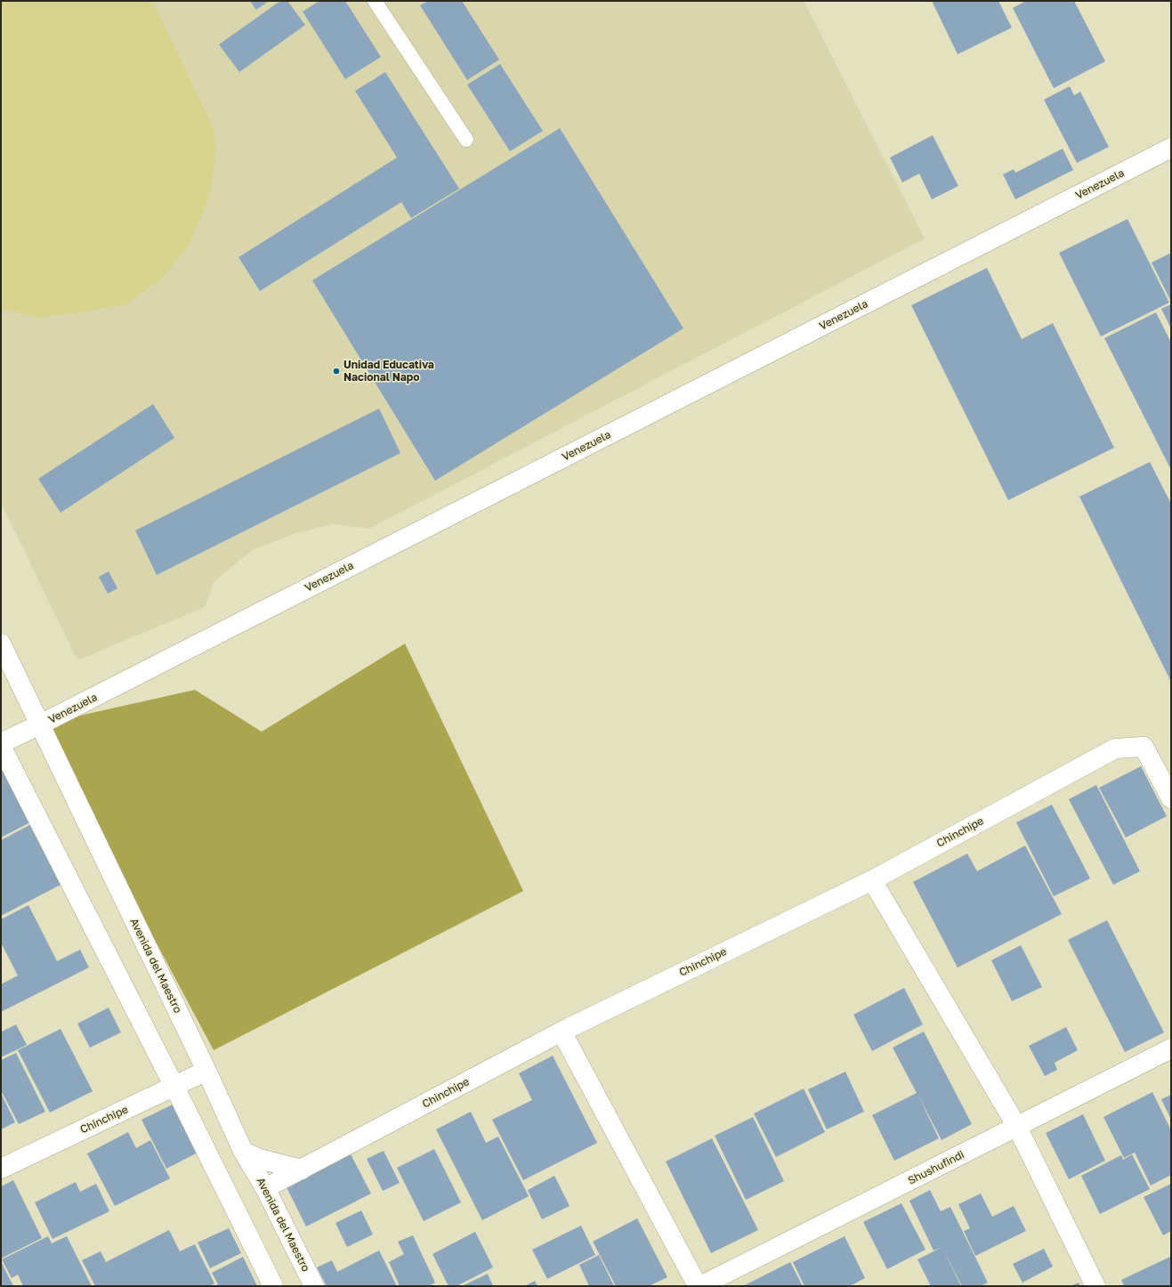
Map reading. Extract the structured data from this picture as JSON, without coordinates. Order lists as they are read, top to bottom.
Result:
{
  "streets": {
    "street": [
      "Venezuela",
      "Chinchipe",
      "Avenida del Maestro",
      "Shushufindi"
    ]
  },
  "crossings": [
    ["Venezuela", "Avenida del Maestro"],
    ["Chinchipe", "Avenida del Maestro"]
  ],
  "places": ["Unidad Educativa Nacional Napo"]
}
